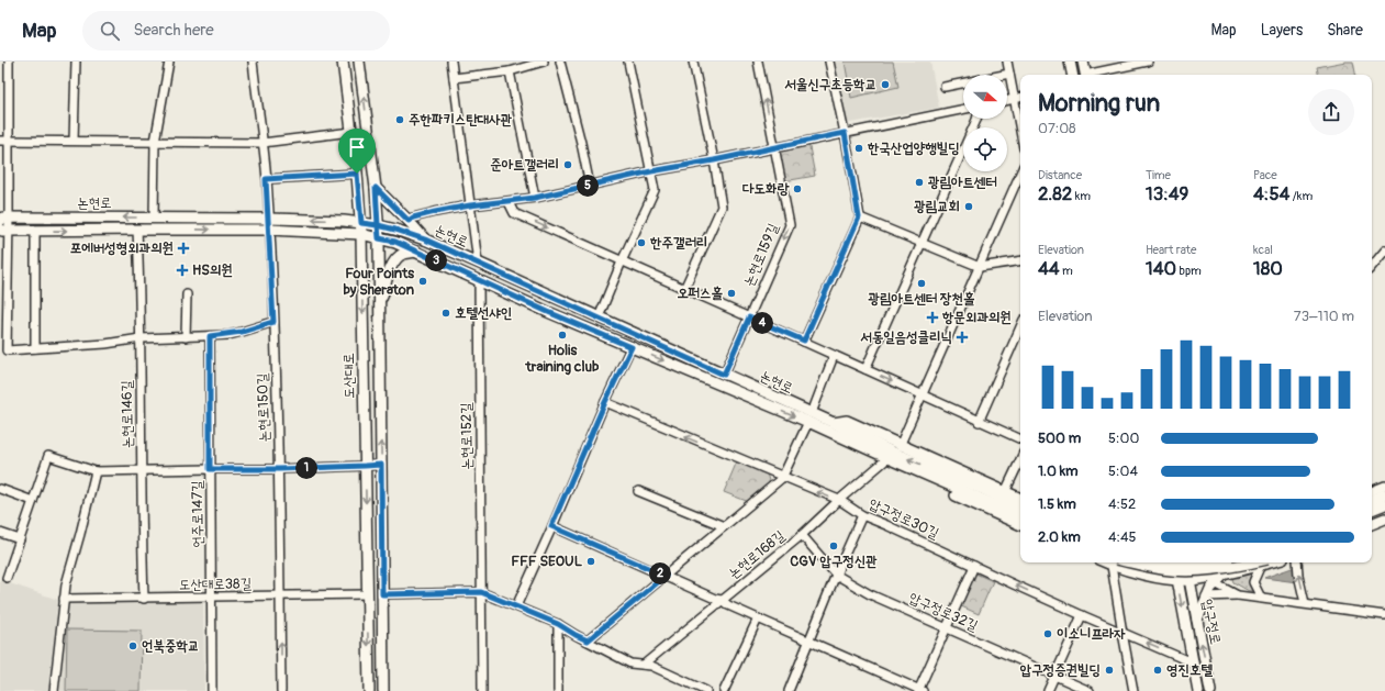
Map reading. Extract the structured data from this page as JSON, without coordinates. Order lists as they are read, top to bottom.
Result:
{
  "streets": {
    "main road": ["논현로", "도산대로", "압구정로"],
    "street": [
      "논현로159길",
      "논현로150길",
      "논현로146길",
      "논현로152길",
      "언주로147길",
      "압구정로30길",
      "논현로168길",
      "도산대로38길",
      "압구정로32길"
    ]
  },
  "crossings": [
    ["논현로", "논현로159길"],
    ["논현로", "도산대로"],
    ["논현로", "논현로150길"],
    ["논현로", "논현로146길"],
    ["논현로", "논현로152길"],
    ["논현로", "논현로168길"],
    ["도산대로", "도산대로38길"],
    ["논현로150길", "도산대로38길"],
    ["논현로146길", "도산대로38길"],
    ["언주로147길", "도산대로38길"],
    ["압구정로30길", "논현로168길"],
    ["압구정로30길", "압구정로"],
    ["논현로168길", "압구정로32길"]
  ],
  "one_way": ["압구정로30길"],
  "places": {
    "other": [
      "서울신구초등학교",
      "주한파키스탄대사관",
      "한국산업양행빌딩",
      "준아트갤러리",
      "광림아트센터",
      "다도화랑",
      "광림교회",
      "한주갤러리",
      "Four Points by Sheraton",
      "광림아트센터 장천홀",
      "오퍼스홀",
      "호텔선샤인",
      "Holis training club",
      "CGV 압구정신관",
      "FFF SEOUL",
      "이소니프라자",
      "언북중학교",
      "압구정증권빌딩",
      "영진호텔"
    ],
    "health": [
      "포에버성형외과의원",
      "HS의원",
      "항문외과의원",
      "서동일음성클리닉"
    ]
  },
  "north": "right",
  "page": {
    "header": "Map",
    "search": "Search here",
    "nav": ["Map", "Layers", "Share"],
    "heading": ["Morning run", "07:08"],
    "stats": [
      ["Distance", "2.82 km"],
      ["Time", "13:49"],
      ["Pace", "4:54 /km"],
      ["Elevation", "44 m"],
      ["Heart rate", "140 bpm"],
      ["kcal", "180"]
    ],
    "pins": [
      "5",
      "3",
      "4",
      "1",
      "2"
    ],
    "chart": ["Elevation", "73–110 m"],
    "list": [
      {
        "name": "500 m",
        "note": "5:00"
      },
      {
        "name": "1.0 km",
        "note": "5:04"
      },
      {
        "name": "1.5 km",
        "note": "4:52"
      },
      {
        "name": "2.0 km",
        "note": "4:45"
      }
    ]
  }
}
